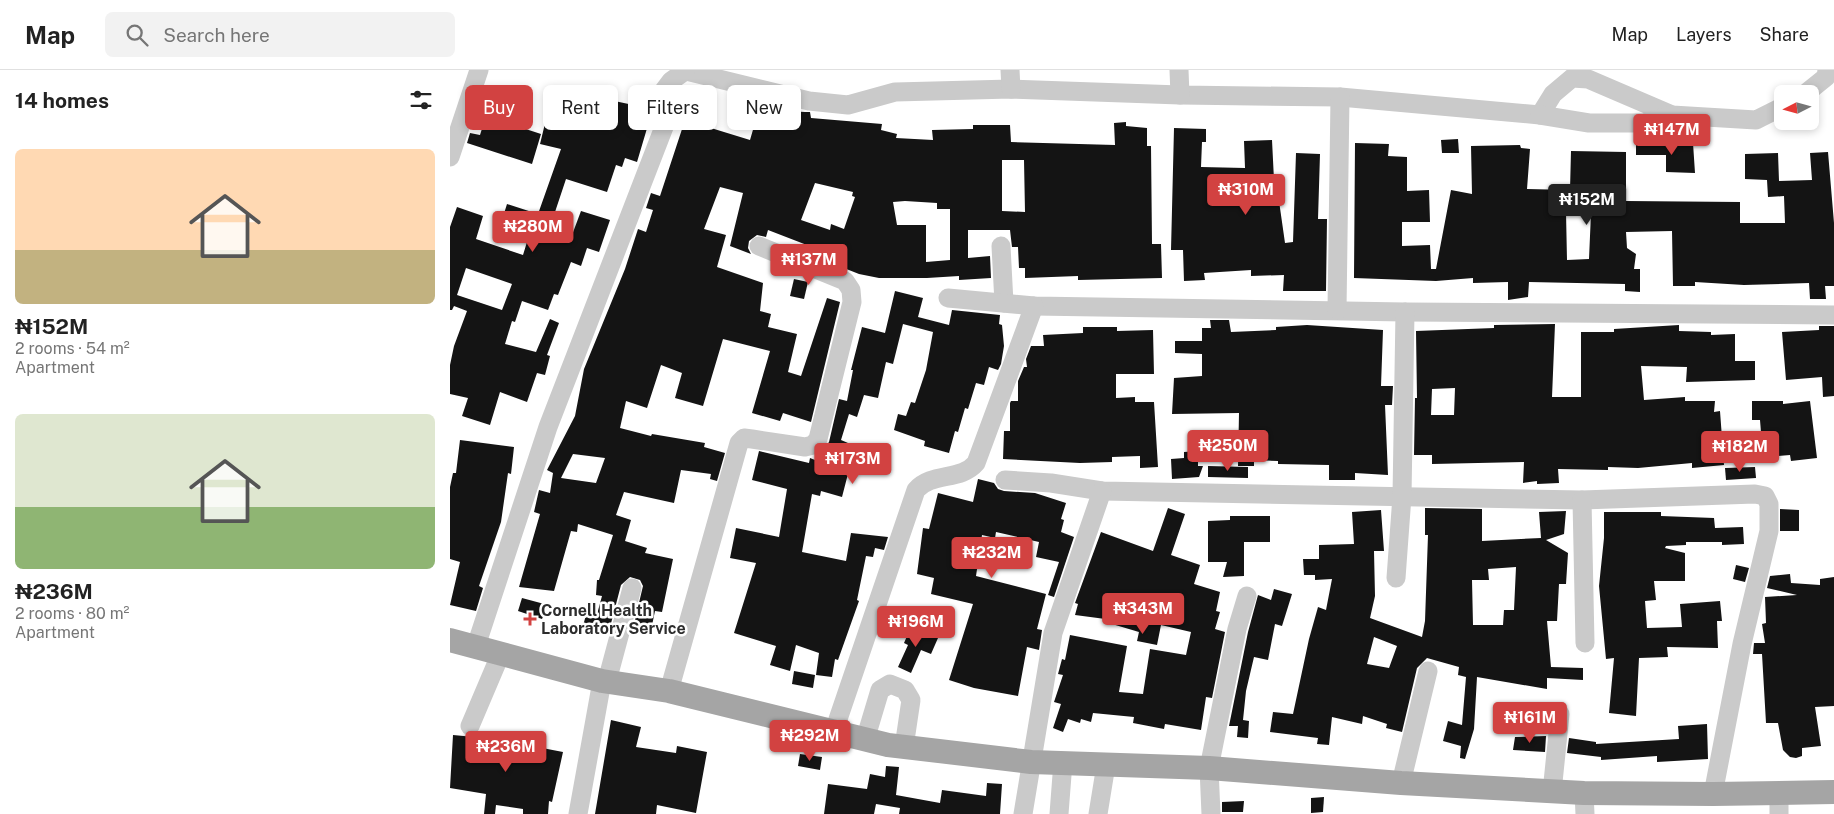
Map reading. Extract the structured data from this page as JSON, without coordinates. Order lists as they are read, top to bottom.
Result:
{
  "places": {
    "health": ["Cornell Health Laboratory Service"]
  },
  "north": "left",
  "page": {
    "header": "Map",
    "search": "Search here",
    "nav": ["Map", "Layers", "Share"],
    "heading": "14 homes",
    "chip": [
      "Buy",
      "Rent",
      "Filters",
      "New"
    ],
    "price": [
      "₦147M",
      "₦310M",
      "₦152M",
      "₦280M",
      "₦137M",
      "₦250M",
      "₦182M",
      "₦173M",
      "₦232M",
      "₦343M",
      "₦196M",
      "₦161M",
      "₦292M",
      "₦236M"
    ],
    "list": [
      {
        "name": "₦152M",
        "note": "2 rooms · 54 m² · Apartment"
      },
      {
        "name": "₦236M",
        "note": "2 rooms · 80 m² · Apartment"
      }
    ]
  }
}
